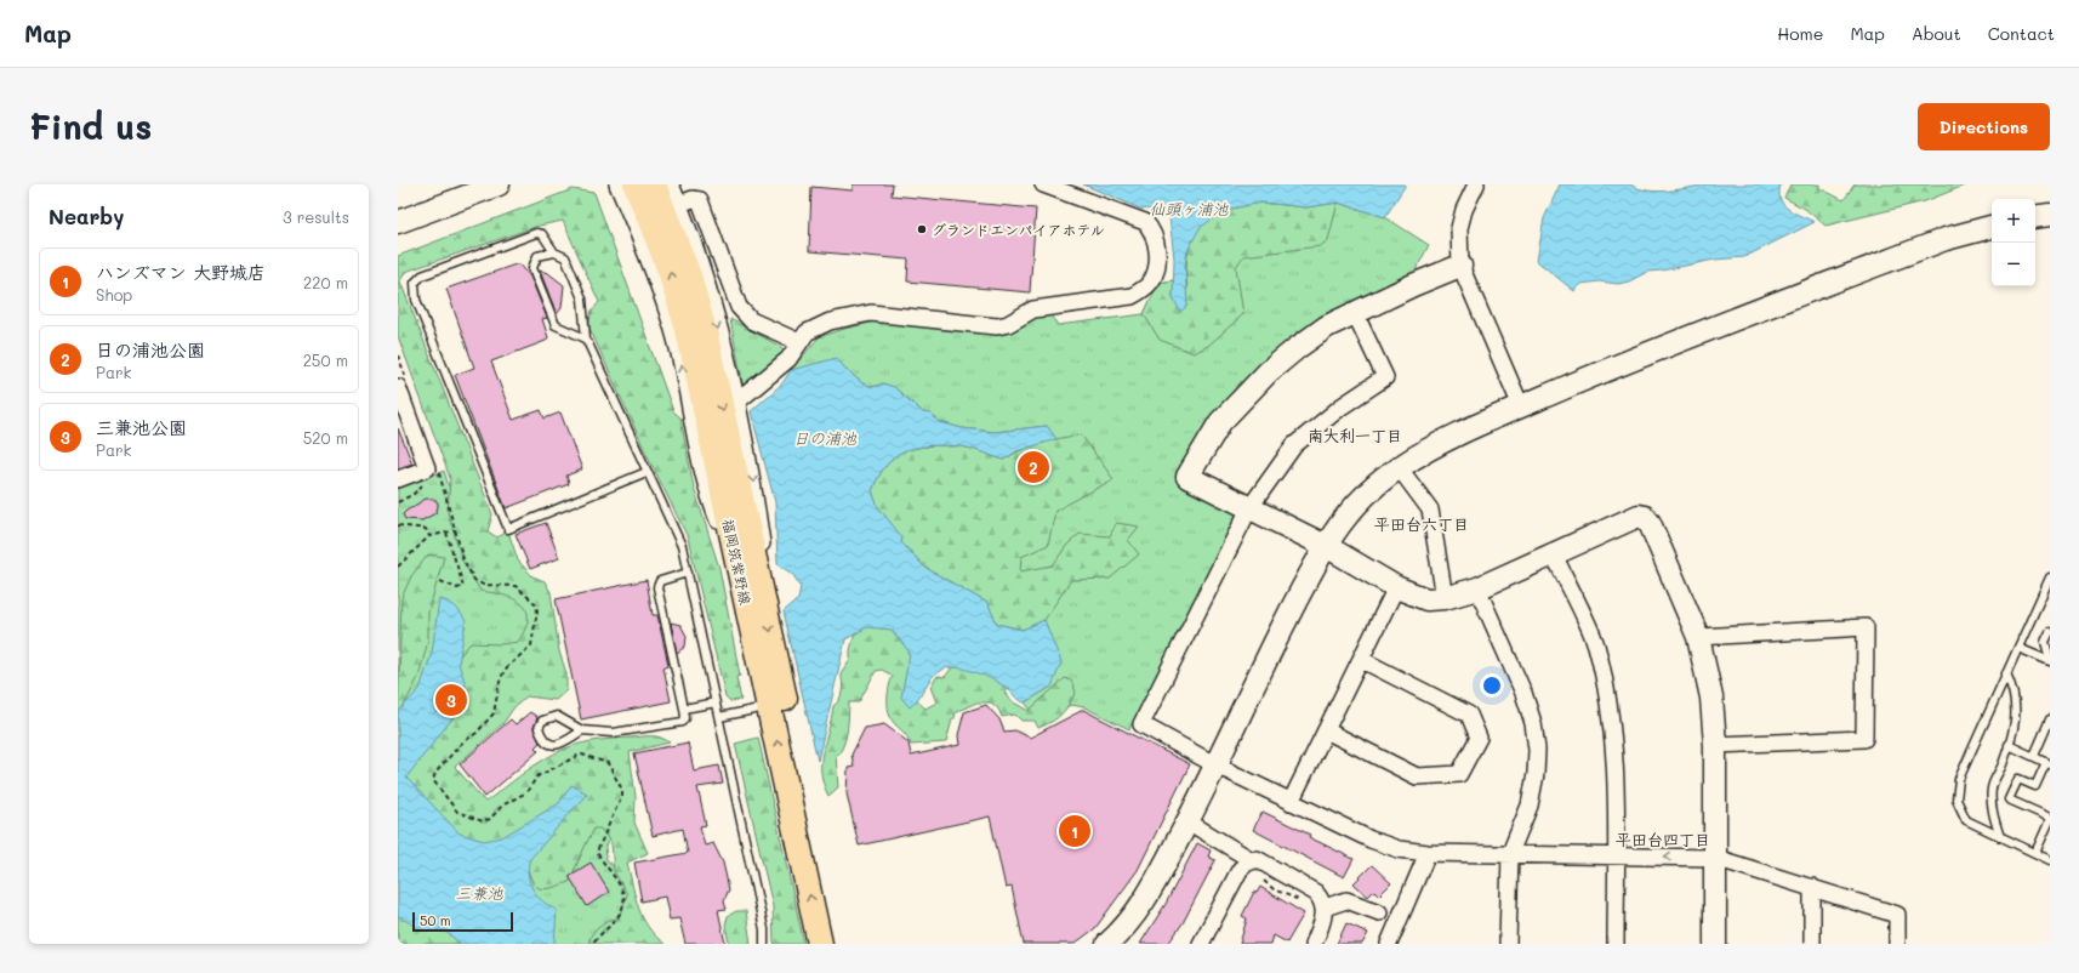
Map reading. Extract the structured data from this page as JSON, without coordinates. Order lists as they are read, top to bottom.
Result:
{
  "streets": {
    "main road": ["福岡筑紫野線"]
  },
  "districts": ["南大利一丁目", "平田台六丁目", "平田台四丁目"],
  "water": ["仙頭ヶ浦池", "日の浦池", "三兼池"],
  "places": ["グランドエンパイアホテル"],
  "scale_bar": "50 m",
  "page": {
    "header": "Map",
    "nav": [
      "Home",
      "Map",
      "About",
      "Contact"
    ],
    "buttons": "Directions",
    "title": "Find us",
    "heading": ["Nearby", "3 results"],
    "map_buttons": ["+", "−"],
    "list": [
      {
        "mark": "1",
        "name": "ハンズマン 大野城店",
        "note": "Shop",
        "value": "220 m"
      },
      {
        "mark": "2",
        "name": "日の浦池公園",
        "note": "Park",
        "value": "250 m"
      },
      {
        "mark": "3",
        "name": "三兼池公園",
        "note": "Park",
        "value": "520 m"
      }
    ],
    "pins": ["2", "3", "1"],
    "scale": "50 m"
  }
}
